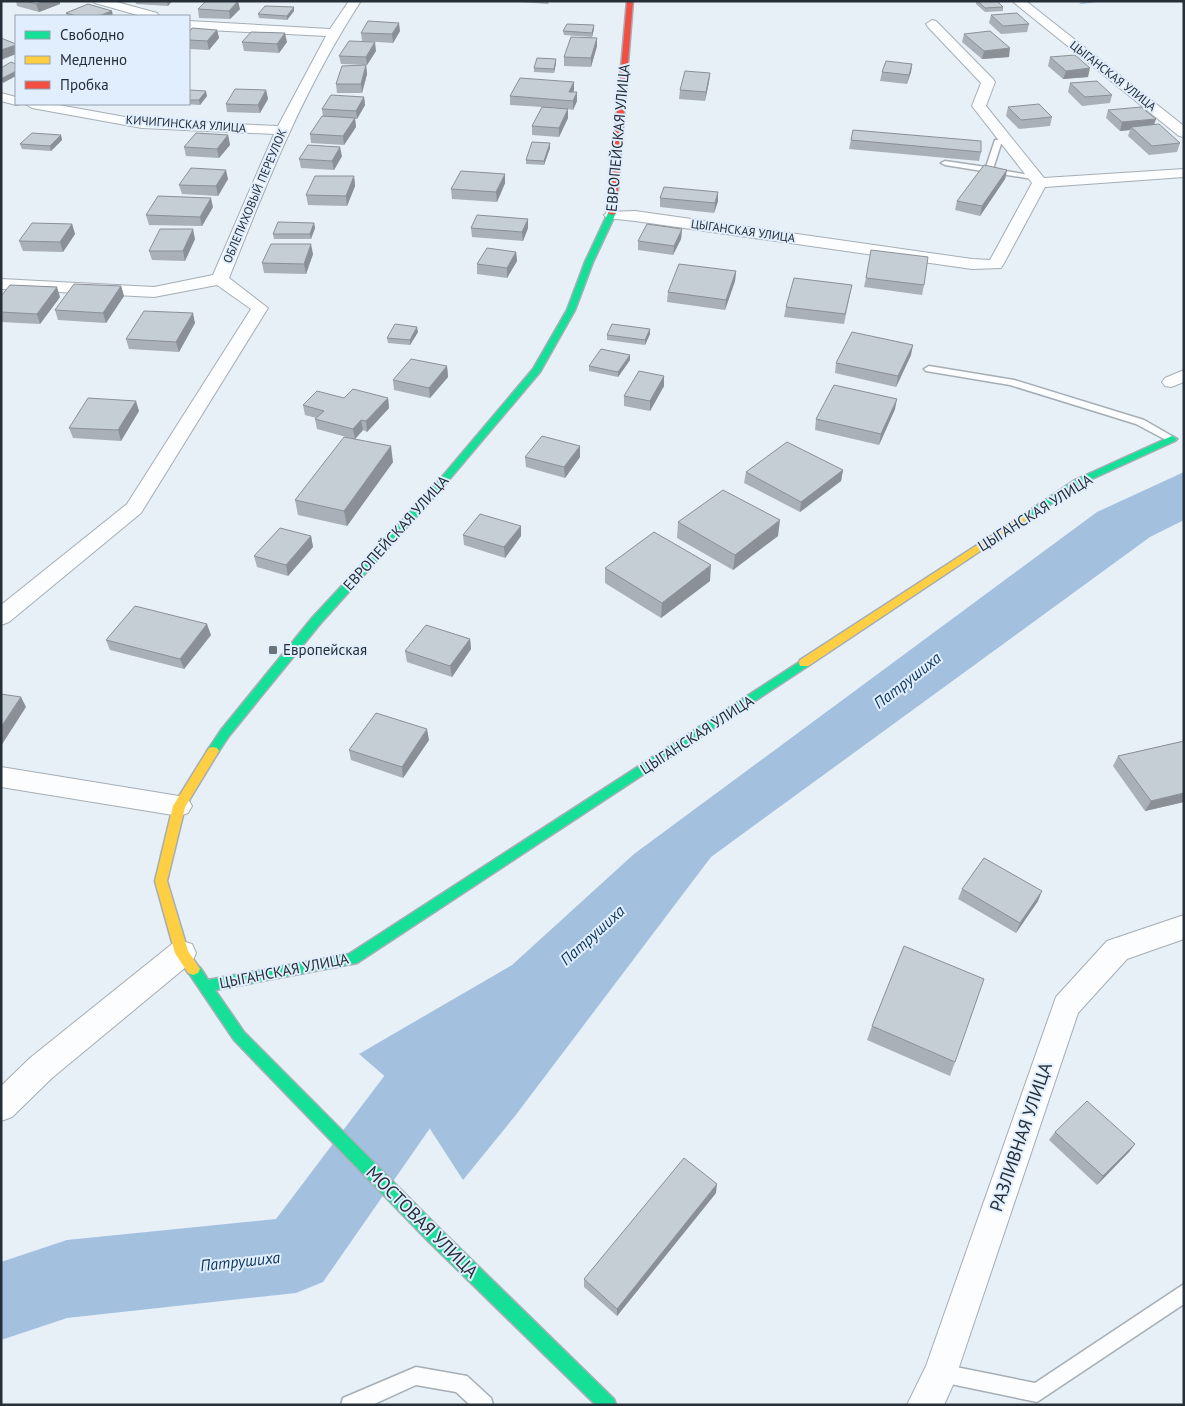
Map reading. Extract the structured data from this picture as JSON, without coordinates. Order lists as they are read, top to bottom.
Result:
{
  "streets": {
    "street": [
      "ЦЫГАНСКАЯ УЛИЦА",
      "КИЧИГИНСКАЯ УЛИЦА",
      "ЕВРОПЕЙСКАЯ УЛИЦА",
      "ОБЛЕПИХОВЫЙ ПЕРЕУЛОК",
      "РАЗЛИВНАЯ УЛИЦА",
      "МОСТОВАЯ УЛИЦА"
    ]
  },
  "crossings": [
    ["ЦЫГАНСКАЯ УЛИЦА", "ЕВРОПЕЙСКАЯ УЛИЦА"],
    ["КИЧИГИНСКАЯ УЛИЦА", "ОБЛЕПИХОВЫЙ ПЕРЕУЛОК"],
    ["ЕВРОПЕЙСКАЯ УЛИЦА", "МОСТОВАЯ УЛИЦА"]
  ],
  "water": ["Патрушиха"],
  "places": {
    "transit": ["Европейская"]
  },
  "legend": ["Свободно", "Медленно", "Пробка"]
}
